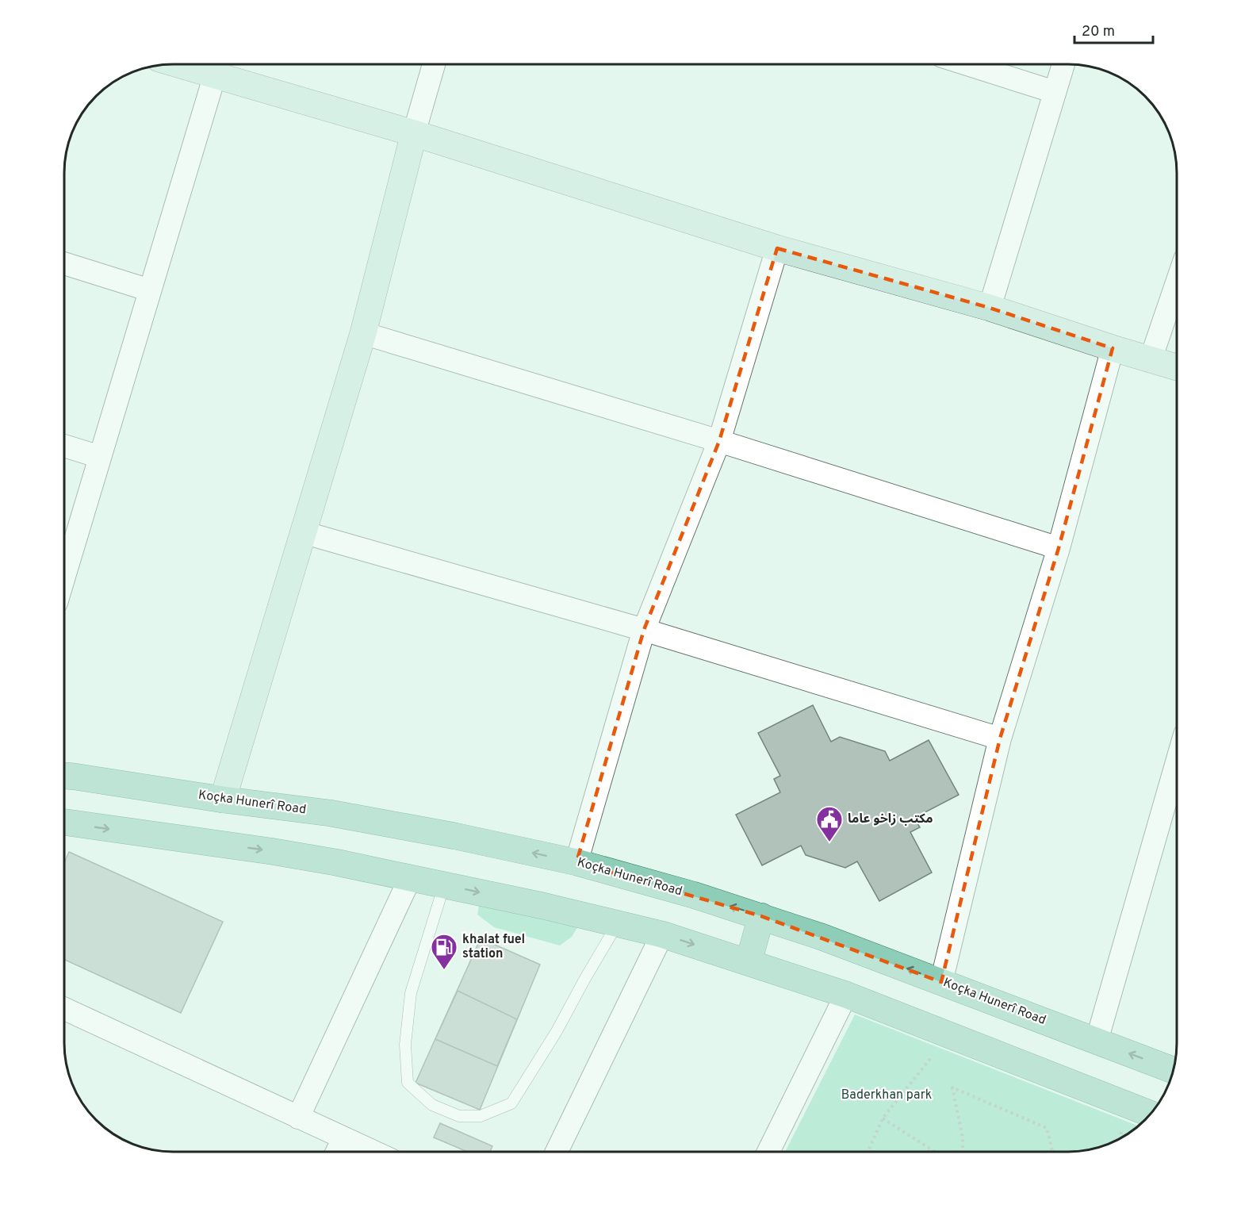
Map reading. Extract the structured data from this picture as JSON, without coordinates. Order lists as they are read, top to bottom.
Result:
{
  "streets": {
    "main road": ["Koçka Hunerî Road"]
  },
  "parks": ["Baderkhan park"],
  "places": {
    "public building": ["مكتب زاخو عاما"],
    "fuel station": ["khalat fuel station"]
  },
  "scale_bar": "20 m"
}
